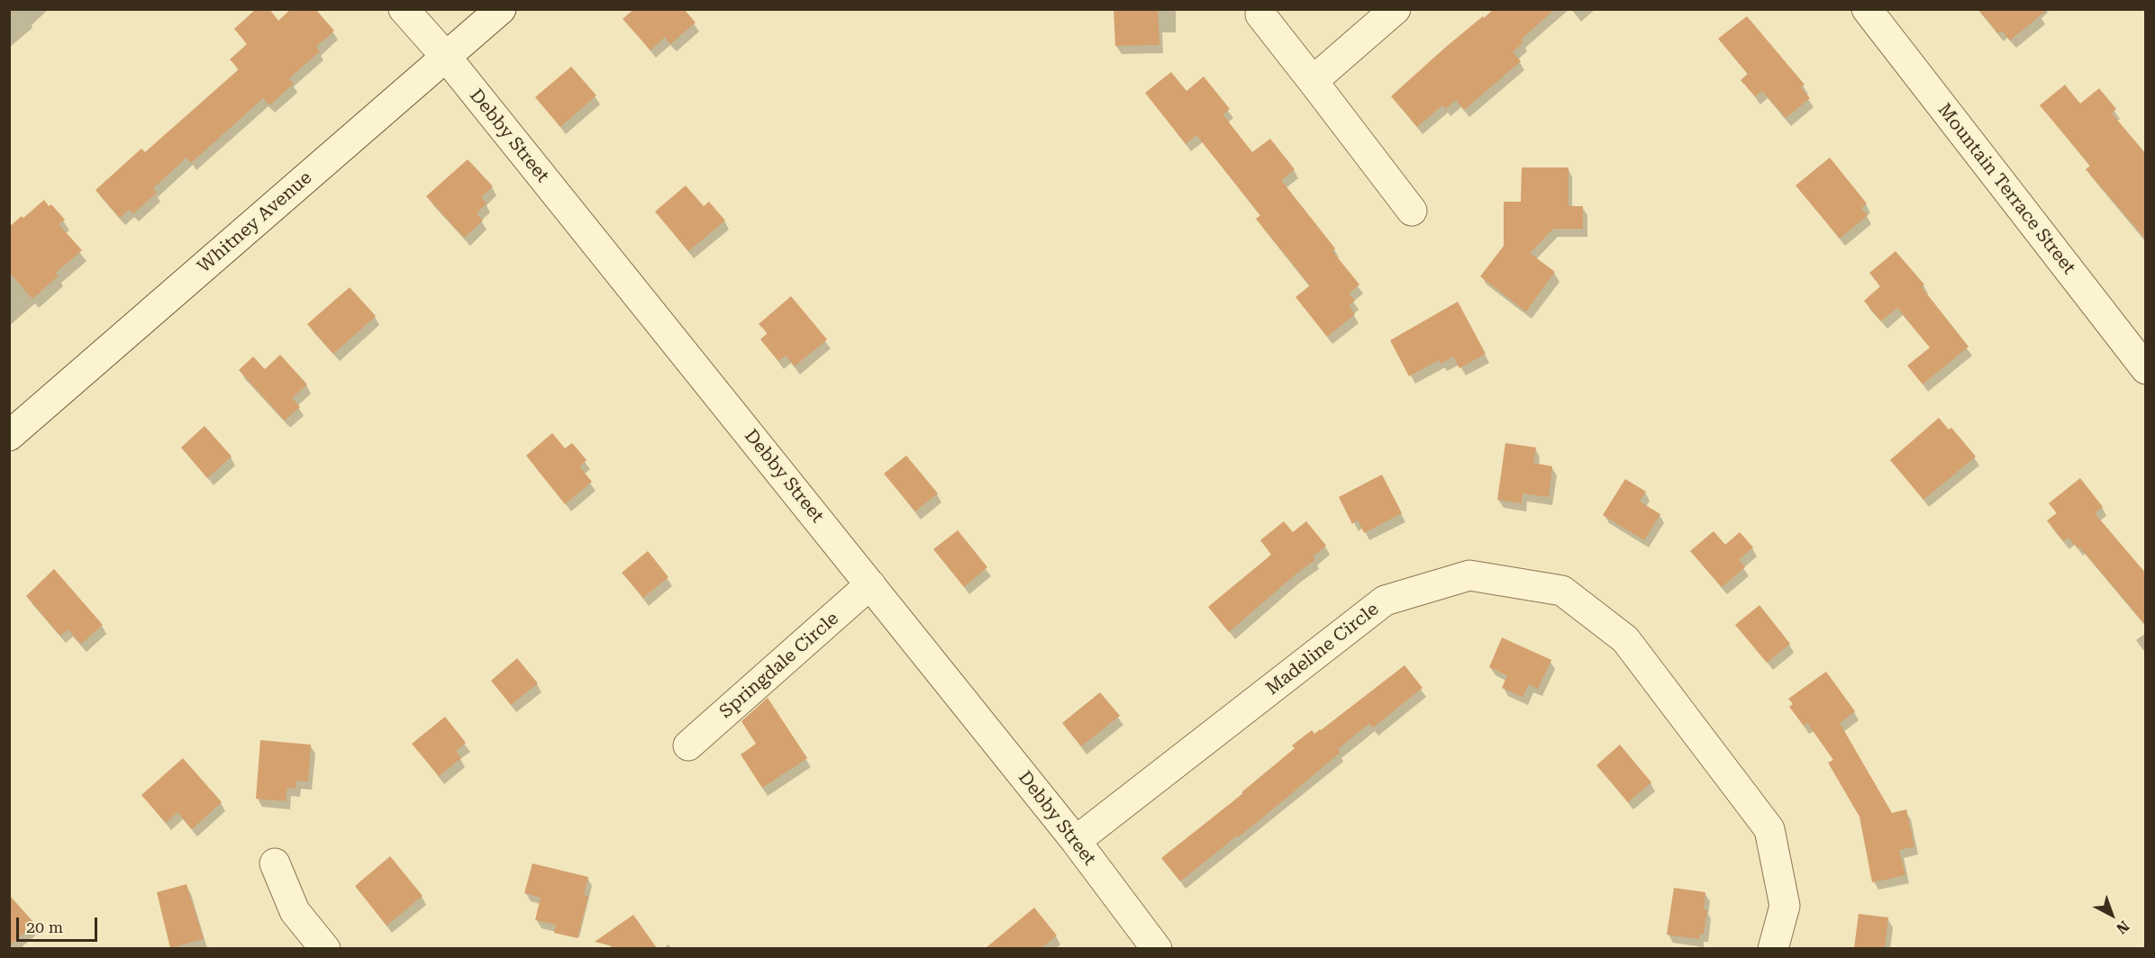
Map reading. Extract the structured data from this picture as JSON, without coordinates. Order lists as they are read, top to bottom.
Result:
{
  "streets": {
    "street": [
      "Debby Street",
      "Mountain Terrace Street",
      "Whitney Avenue",
      "Madeline Circle",
      "Springdale Circle"
    ]
  },
  "crossings": [
    ["Debby Street", "Whitney Avenue"],
    ["Debby Street", "Madeline Circle"],
    ["Debby Street", "Springdale Circle"]
  ],
  "scale_bar": "20 m",
  "north": "bottom right"
}
